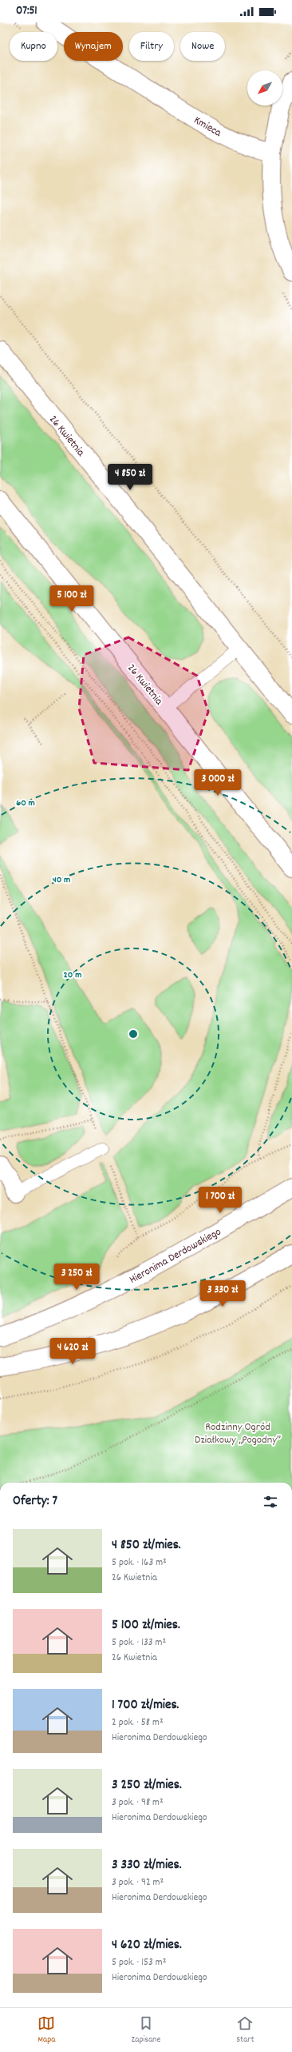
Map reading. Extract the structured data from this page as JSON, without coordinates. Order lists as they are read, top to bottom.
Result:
{
  "streets": {
    "street": ["Kmieca", "26 Kwietnia", "Hieronima Derdowskiego"]
  },
  "parks": ["Rodzinny Ogród Działkowy „Pogodny”"],
  "north": "bottom left",
  "page": {
    "status": "07:51",
    "chip": [
      "Kupno",
      "Wynajem",
      "Filtry",
      "Nowe"
    ],
    "price": [
      "4 850 zł",
      "5 100 zł",
      "3 000 zł",
      "1 700 zł",
      "3 250 zł",
      "3 330 zł",
      "4 620 zł"
    ],
    "heading": "Oferty: 7",
    "list": [
      {
        "name": "4 850 zł/mies.",
        "note": "5 pok. · 163 m² · 26 Kwietnia"
      },
      {
        "name": "5 100 zł/mies.",
        "note": "5 pok. · 133 m² · 26 Kwietnia"
      },
      {
        "name": "1 700 zł/mies.",
        "note": "2 pok. · 58 m² · Hieronima Derdowskiego"
      },
      {
        "name": "3 250 zł/mies.",
        "note": "3 pok. · 98 m² · Hieronima Derdowskiego"
      },
      {
        "name": "3 330 zł/mies.",
        "note": "3 pok. · 92 m² · Hieronima Derdowskiego"
      },
      {
        "name": "4 620 zł/mies.",
        "note": "5 pok. · 153 m² · Hieronima Derdowskiego"
      }
    ],
    "tabs": ["Mapa", "Zapisane", "Start"]
  },
  "rings": ["60 m", "40 m", "20 m"]
}
